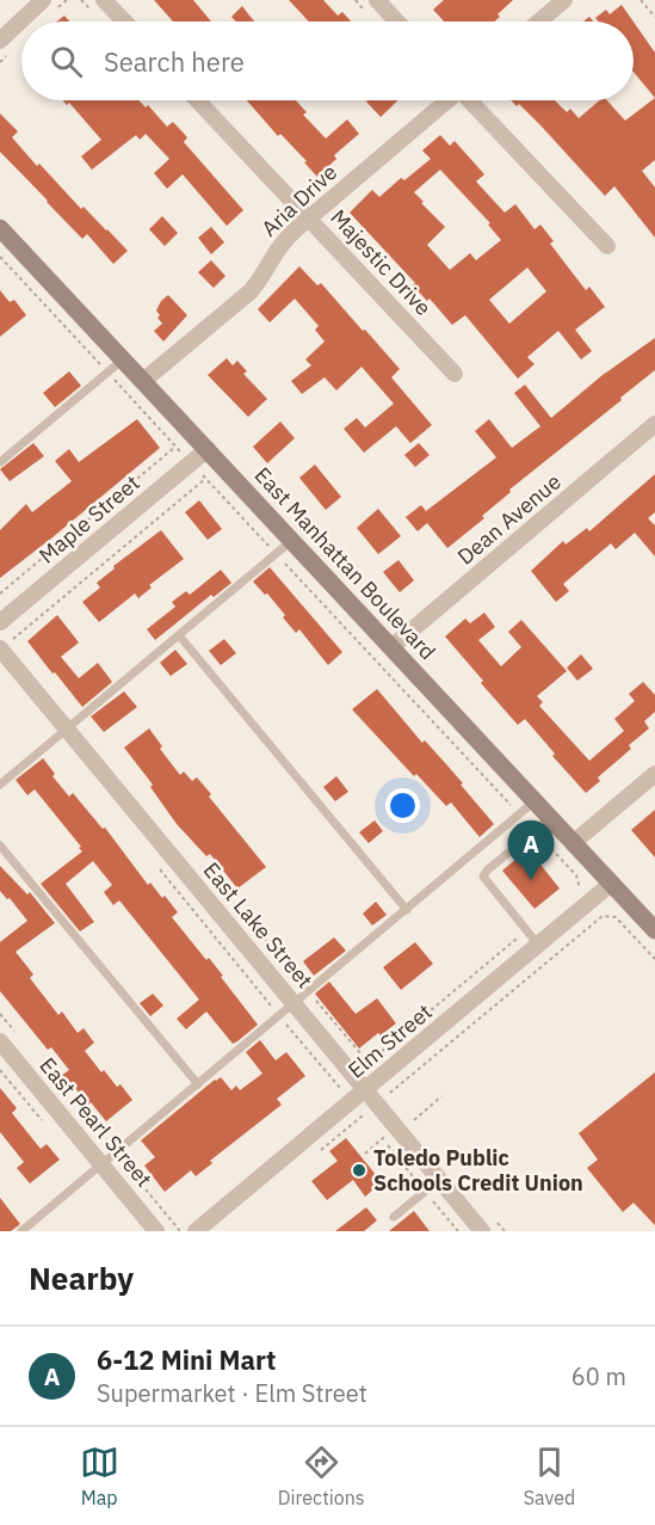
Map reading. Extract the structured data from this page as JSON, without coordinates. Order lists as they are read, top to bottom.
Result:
{
  "streets": {
    "main road": ["East Manhattan Boulevard"],
    "street": [
      "Aria Drive",
      "Majestic Drive",
      "Maple Street",
      "Dean Avenue",
      "East Lake Street",
      "Elm Street",
      "East Pearl Street"
    ]
  },
  "crossings": [
    ["Aria Drive", "Majestic Drive"],
    ["Aria Drive", "East Manhattan Boulevard"],
    ["Maple Street", "East Manhattan Boulevard"],
    ["Dean Avenue", "East Manhattan Boulevard"],
    ["East Manhattan Boulevard", "Elm Street"],
    ["East Lake Street", "Elm Street"]
  ],
  "places": ["Toledo Public Schools Credit Union"],
  "page": {
    "search": "Search here",
    "pins": "A",
    "heading": "Nearby",
    "list": [
      {
        "mark": "A",
        "name": "6-12 Mini Mart",
        "note": "Supermarket · Elm Street",
        "value": "60 m"
      }
    ],
    "nav": ["Map", "Directions", "Saved"]
  }
}
